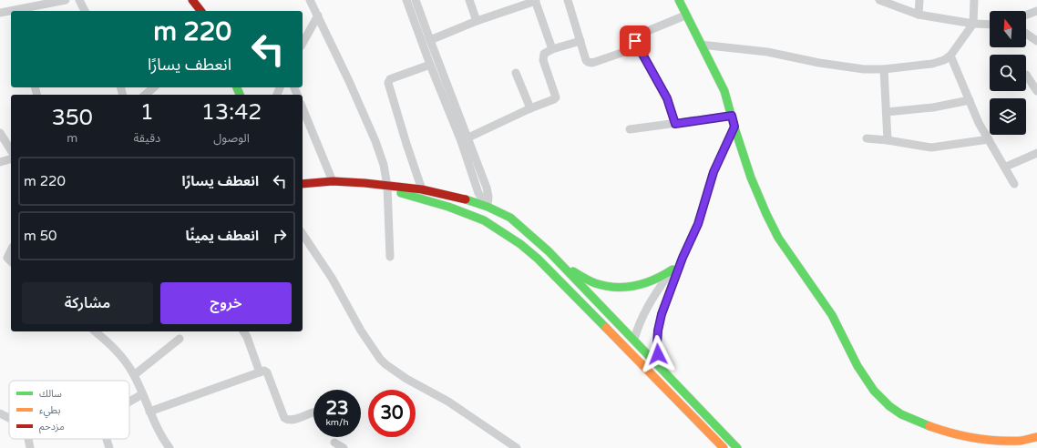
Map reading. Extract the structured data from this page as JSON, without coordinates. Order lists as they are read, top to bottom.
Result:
{
  "legend": ["سالك", "بطيء", "مزدحم"],
  "north": "top",
  "page": {
    "turn": ["220 m", "انعطف يسارًا"],
    "eta": [
      "13:42",
      "الوصول",
      "1",
      "دقيقة",
      "350",
      "m"
    ],
    "list": [
      {
        "name": "انعطف يسارًا",
        "value": "220 m"
      },
      {
        "name": "انعطف يمينًا",
        "value": "50 m"
      }
    ],
    "buttons": ["خروج", "مشاركة"],
    "speed": "23 km/h",
    "limit": "30"
  }
}
